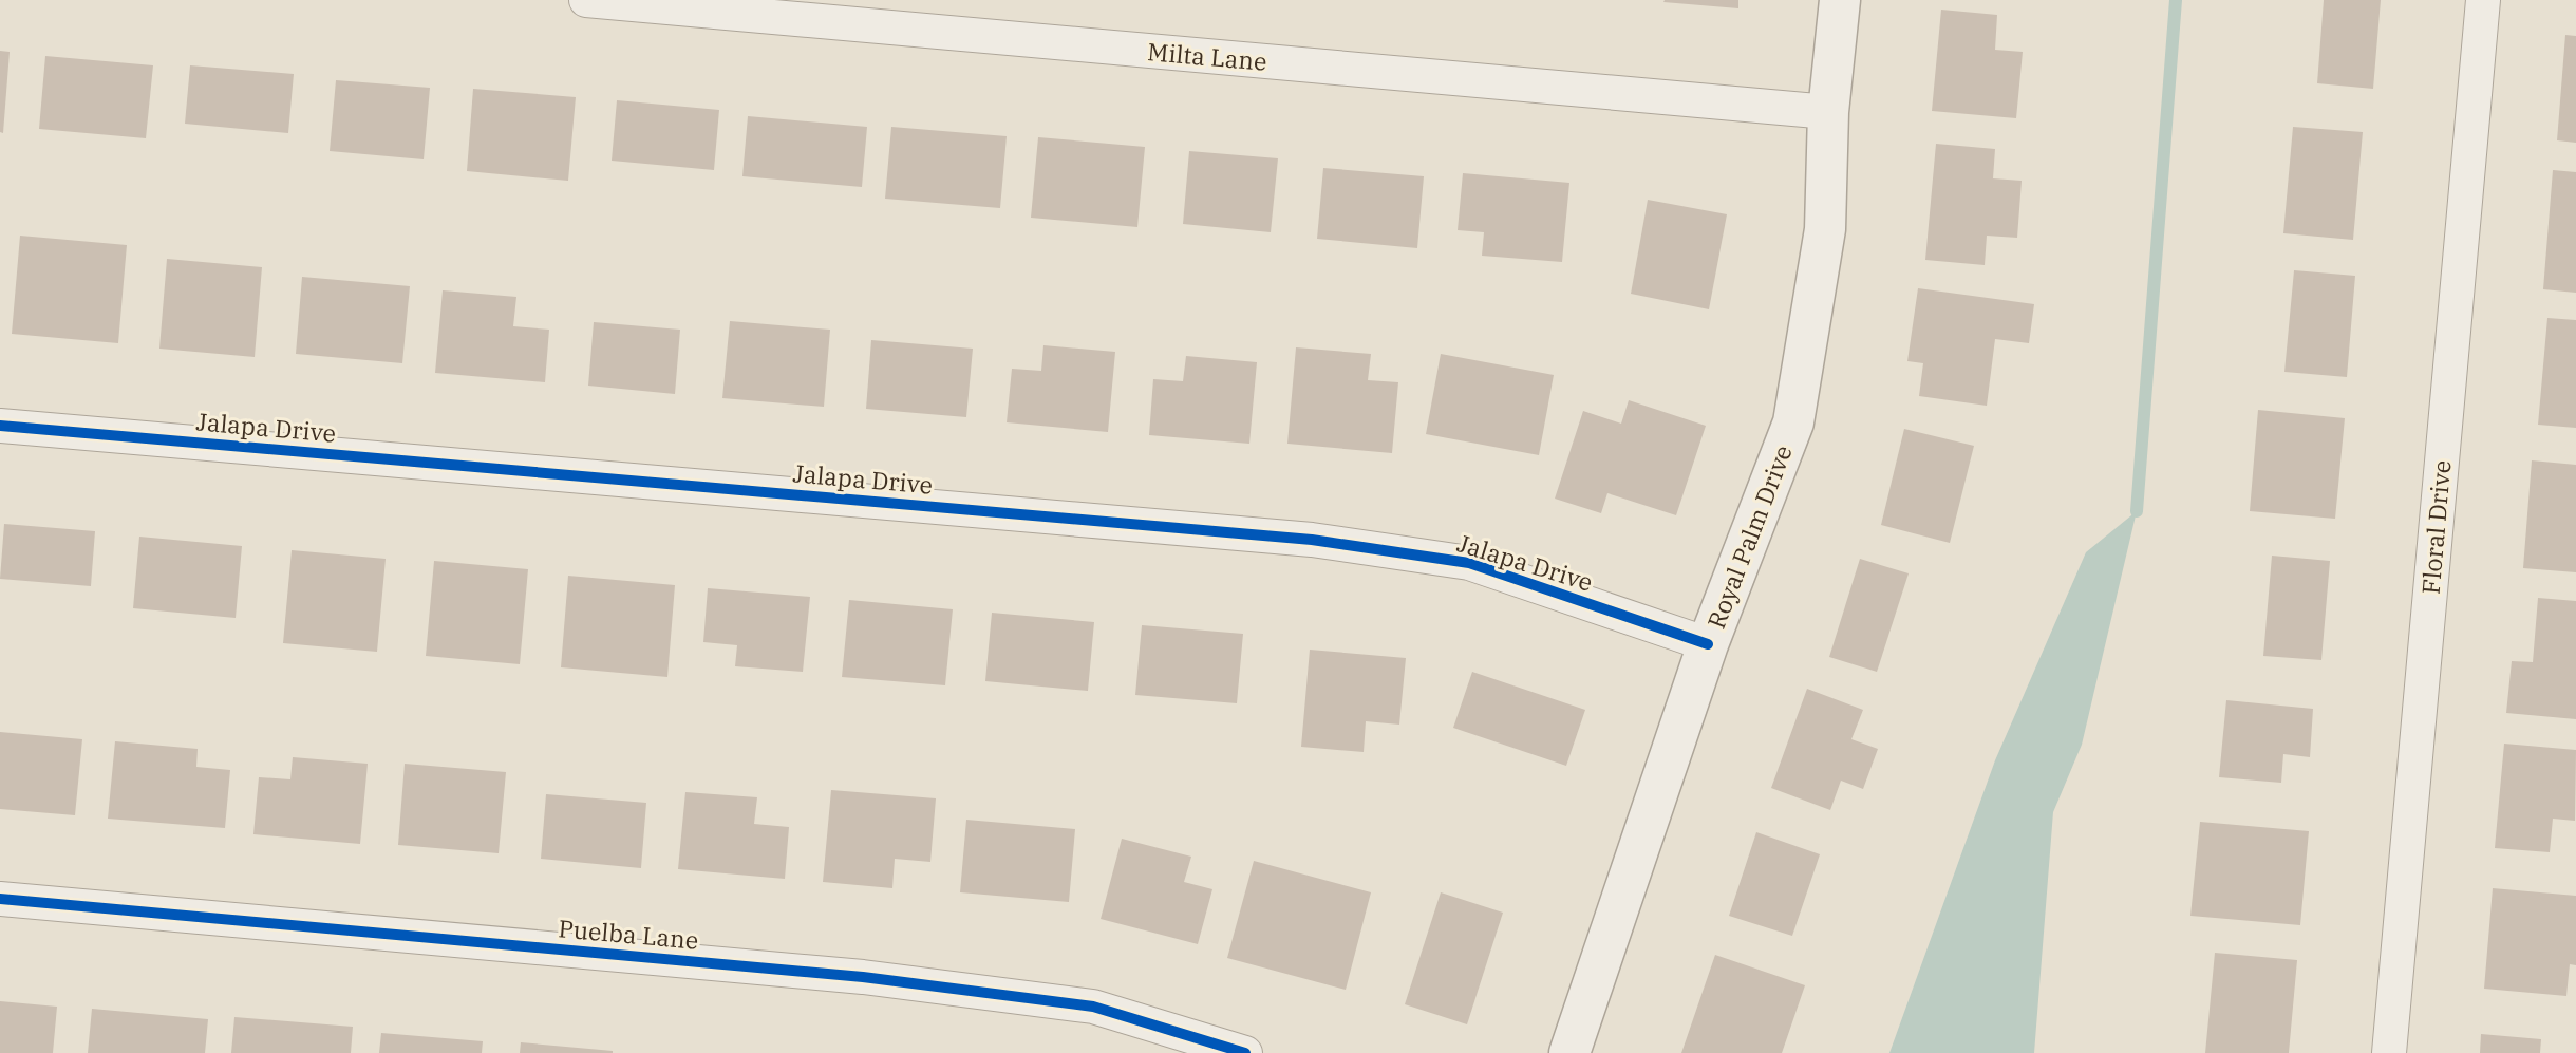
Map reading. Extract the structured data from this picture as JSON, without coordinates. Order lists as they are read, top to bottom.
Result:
{
  "streets": {
    "street": [
      "Milta Lane",
      "Jalapa Drive",
      "Floral Drive",
      "Royal Palm Drive",
      "Puelba Lane"
    ]
  },
  "crossings": [
    ["Milta Lane", "Royal Palm Drive"],
    ["Jalapa Drive", "Royal Palm Drive"]
  ]
}
